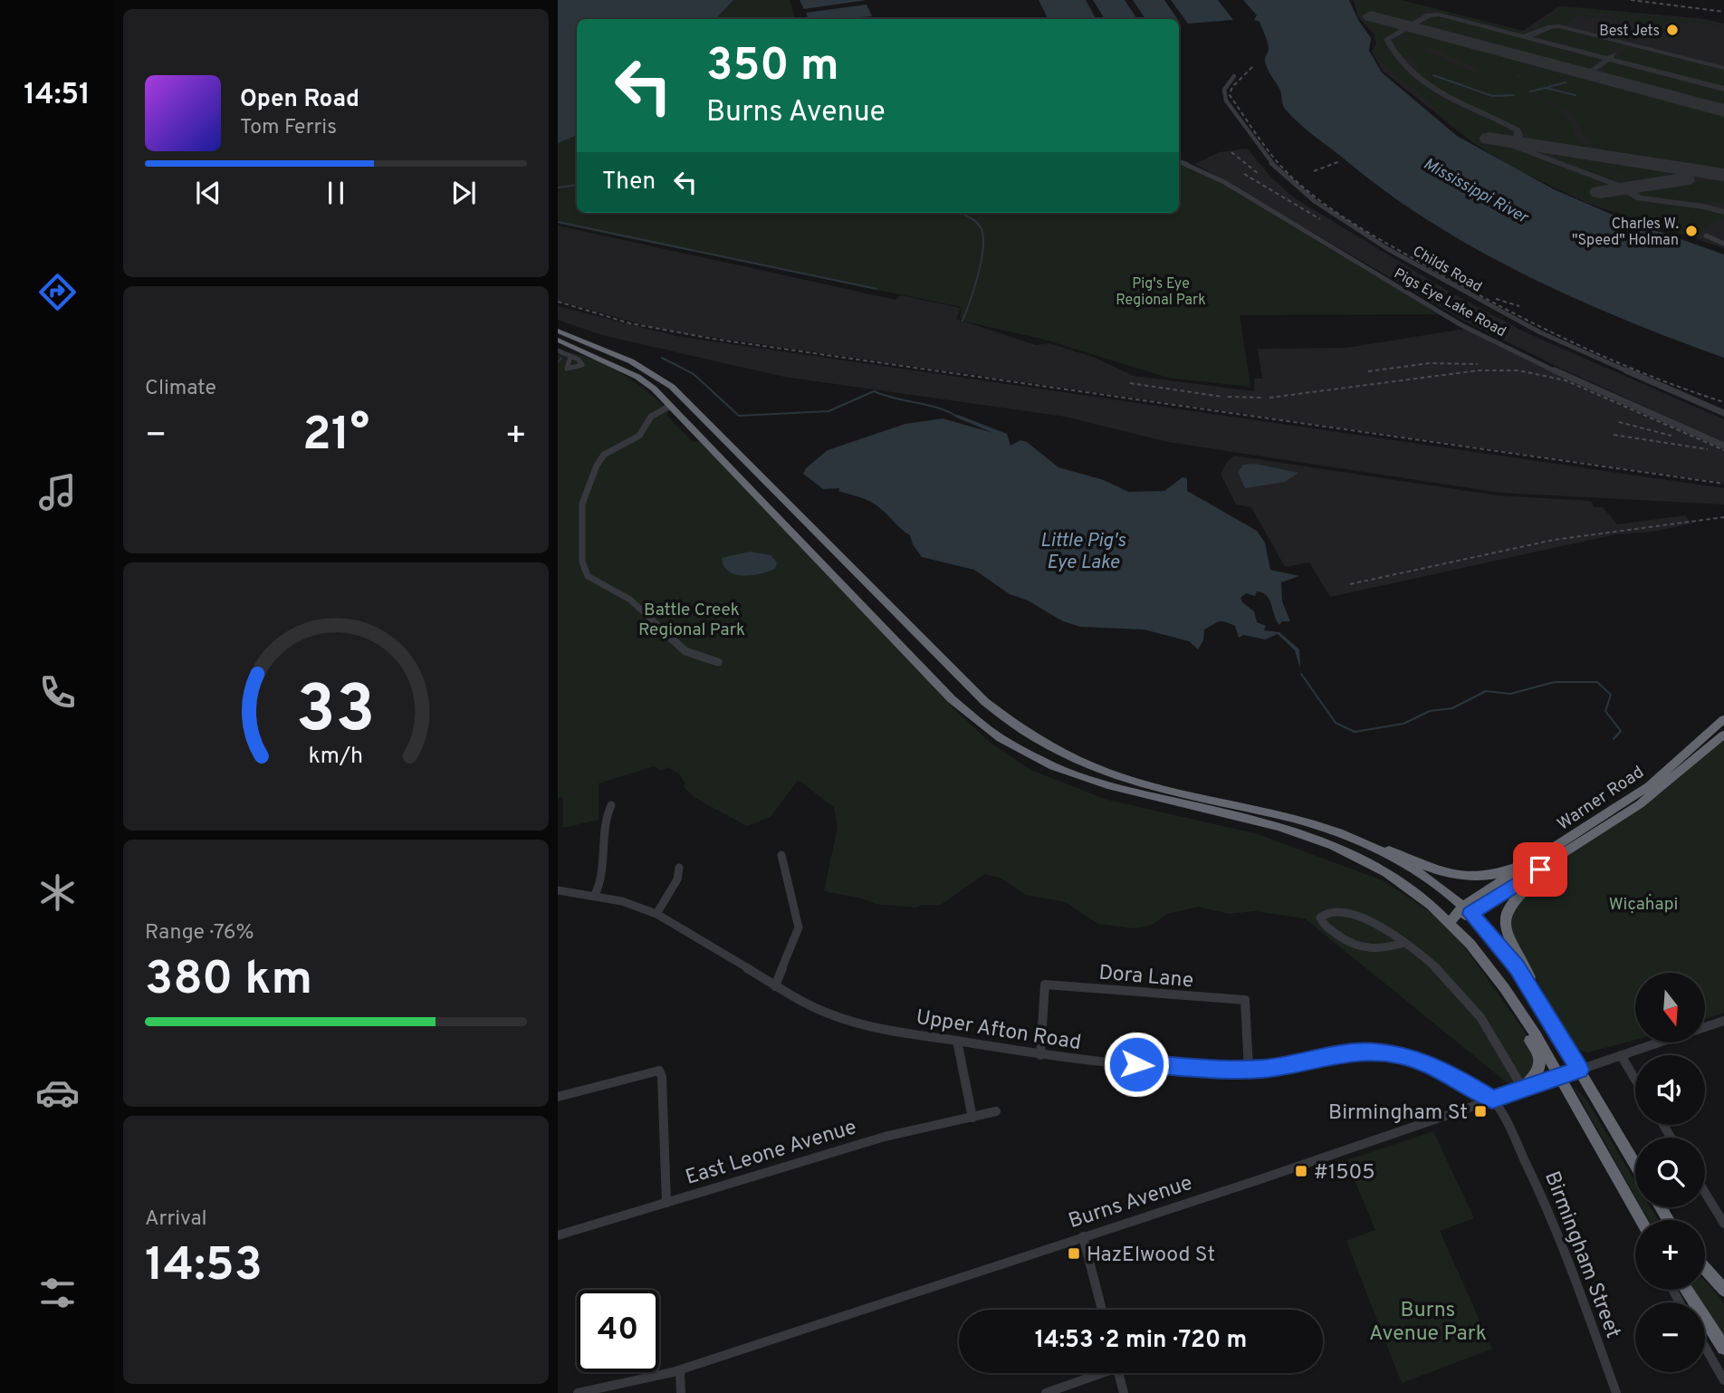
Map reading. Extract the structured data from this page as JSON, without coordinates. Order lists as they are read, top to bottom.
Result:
{
  "streets": {
    "highway": ["Warner Road"],
    "street": [
      "Childs Road",
      "Pigs Eye Lake Road",
      "Dora Lane",
      "Upper Afton Road",
      "East Leone Avenue",
      "Burns Avenue",
      "Birmingham Street"
    ]
  },
  "crossings": [
    ["Dora Lane", "Upper Afton Road"],
    ["Upper Afton Road", "Burns Avenue"],
    ["Upper Afton Road", "Birmingham Street"],
    ["Burns Avenue", "Birmingham Street"]
  ],
  "water": ["Mississippi River", "Little Pig's Eye Lake"],
  "parks": [
    "Pig's Eye Regional Park",
    "Battle Creek Regional Park",
    "Wic̣aḣapi",
    "Burns Avenue Park"
  ],
  "places": {
    "other": ["Best Jets", "Charles W. \"Speed\" Holman"],
    "transit": ["Birmingham St", "#1505", "HazElwood St"]
  },
  "north": "bottom",
  "page": {
    "tabs": "14:51",
    "turn": ["350 m", "Burns Avenue"],
    "song": ["Open Road", "Tom Ferris"],
    "then": "Then",
    "tile": [
      "Climate",
      ["Range · 76%", "380 km"],
      ["Arrival", "14:53"]
    ],
    "heat": ["−", "21°", "+"],
    "map_buttons": ["+", "−"],
    "limit": "40",
    "trip": "14:53 · 2 min · 720 m",
    "gauge": ["33", "km/h"]
  }
}
